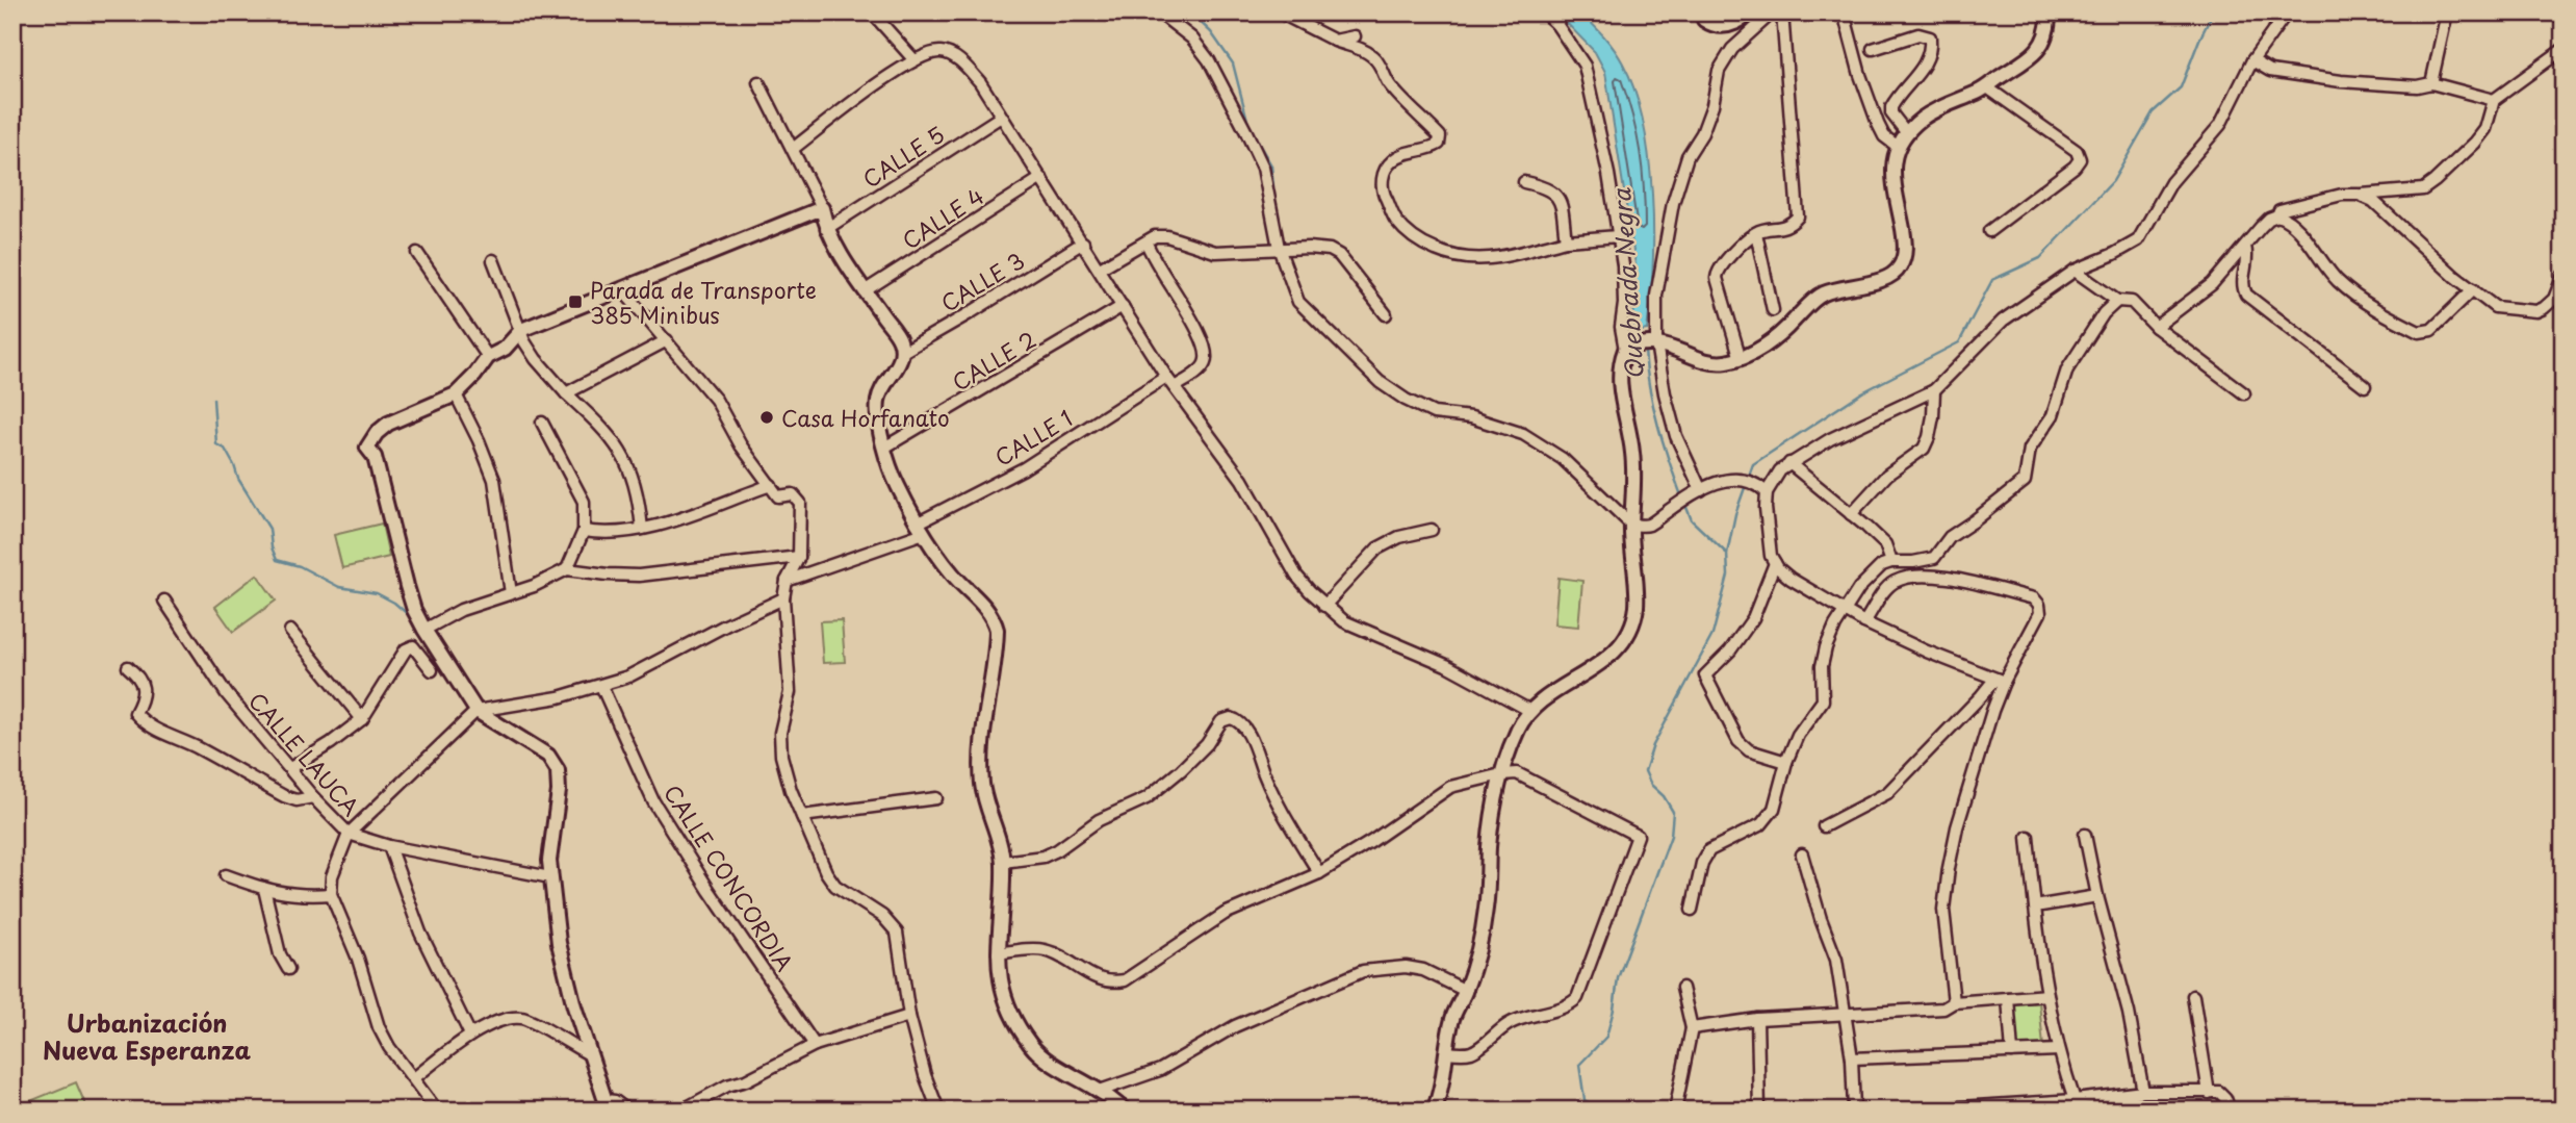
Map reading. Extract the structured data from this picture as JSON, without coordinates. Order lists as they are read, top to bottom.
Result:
{
  "streets": {
    "street": [
      "CALLE 5",
      "CALLE 4",
      "CALLE 3",
      "CALLE 2",
      "CALLE 1",
      "CALLE LAUCA",
      "CALLE CONCORDIA"
    ]
  },
  "districts": ["Urbanización Nueva Esperanza"],
  "water": ["Quebrada Negra"],
  "places": {
    "transit": ["Parada de Transporte 385 Minibus"],
    "other": ["Casa Horfanato"]
  }
}
